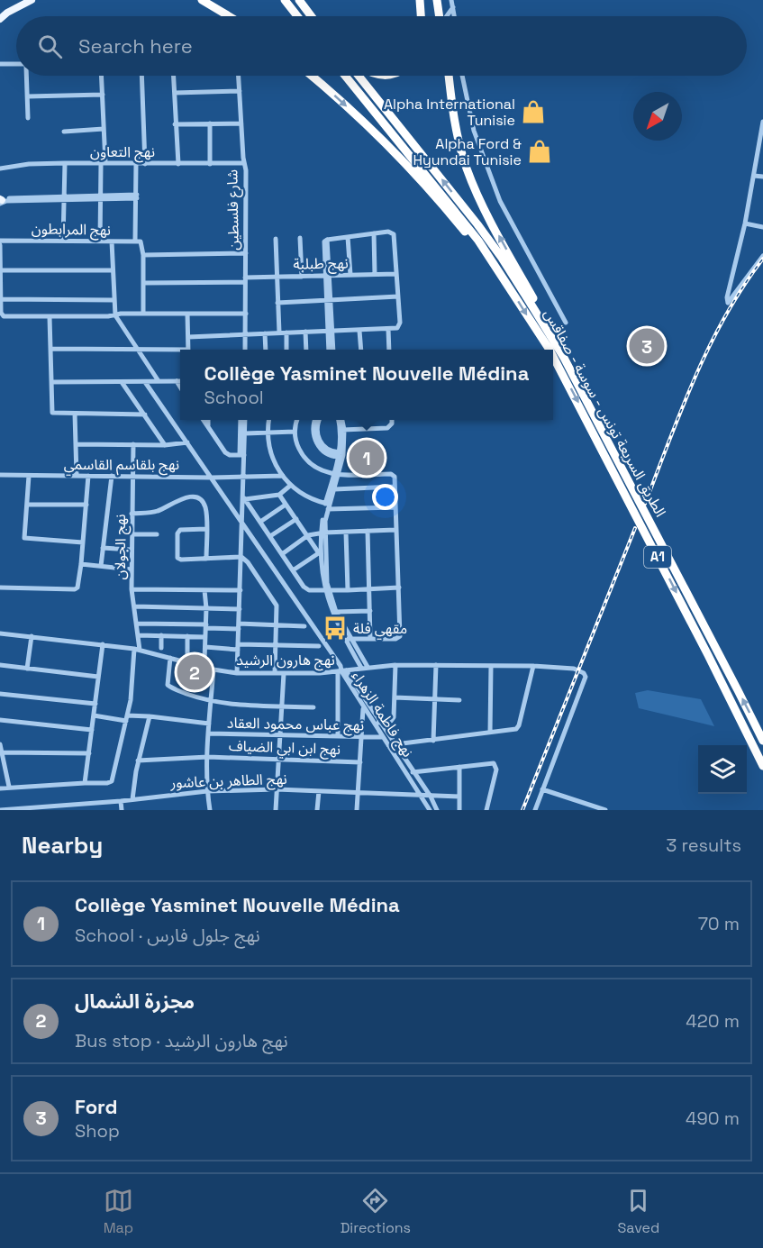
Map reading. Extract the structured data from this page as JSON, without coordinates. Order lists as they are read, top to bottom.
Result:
{
  "streets": {
    "highway": ["الطريق السريعة تونس - سوسة - صفاقس", "A1"],
    "street": [
      "نهج التعاون",
      "شارع فلسطين",
      "نهج المرابطون",
      "نهج طبلبة",
      "نهج بلقاسم القاسمي",
      "نهج الجولان",
      "نهج هارون الرشيد",
      "نهج فاطمة الزهراء",
      "نهج عباس محمود العقاد",
      "نهج ابن ابي الضياف",
      "نهج الطاهر بن عاشور"
    ]
  },
  "crossings": [
    ["نهج التعاون", "شارع فلسطين"],
    ["شارع فلسطين", "نهج طبلبة"],
    ["نهج بلقاسم القاسمي", "نهج الجولان"],
    ["نهج الجولان", "نهج هارون الرشيد"],
    ["نهج هارون الرشيد", "نهج فاطمة الزهراء"],
    ["نهج فاطمة الزهراء", "نهج عباس محمود العقاد"],
    ["نهج فاطمة الزهراء", "نهج الطاهر بن عاشور"]
  ],
  "places": {
    "shop": ["Alpha International Tunisie", "Alpha Ford & Hyundai Tunisie"],
    "bus stop": ["مقهي فلة"]
  },
  "north": "bottom left",
  "page": {
    "search": "Search here",
    "pins": ["3", "1", "2"],
    "popup": ["Collège Yasminet Nouvelle Médina", "School"],
    "heading": ["Nearby", "3 results"],
    "list": [
      {
        "mark": "1",
        "name": "Collège Yasminet Nouvelle Médina",
        "note": "School · نهج جلول فارس",
        "value": "70 m"
      },
      {
        "mark": "2",
        "name": "مجزرة الشمال",
        "note": "Bus stop · نهج هارون الرشيد",
        "value": "420 m"
      },
      {
        "mark": "3",
        "name": "Ford",
        "note": "Shop",
        "value": "490 m"
      }
    ],
    "nav": ["Map", "Directions", "Saved"]
  }
}
